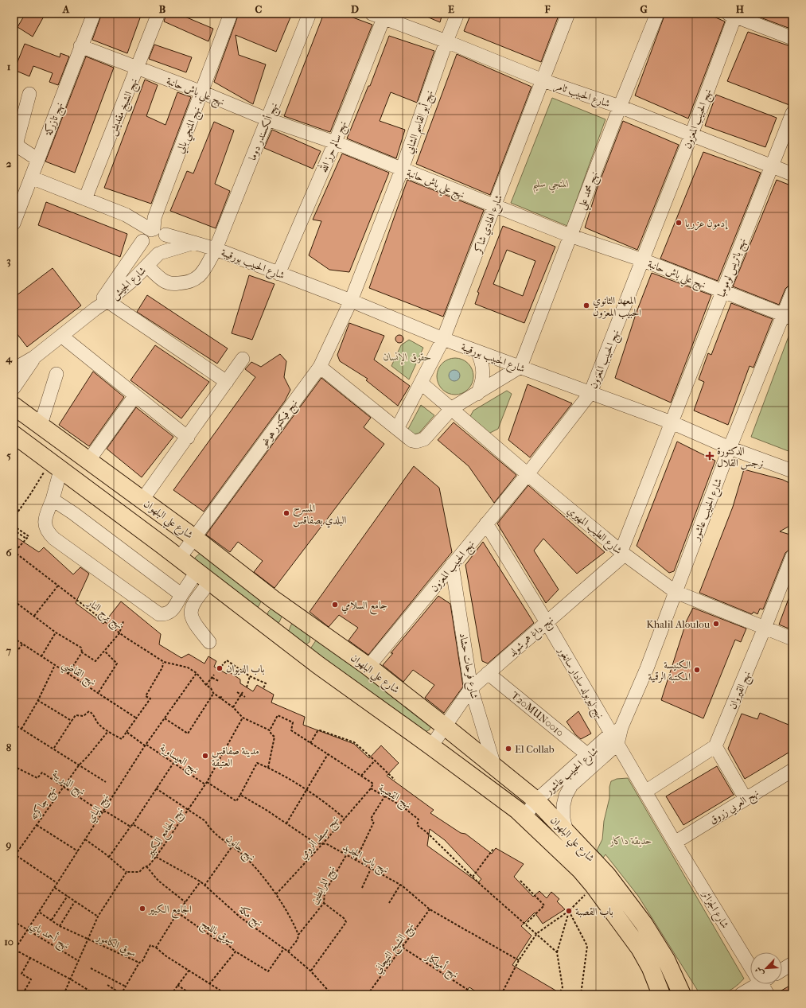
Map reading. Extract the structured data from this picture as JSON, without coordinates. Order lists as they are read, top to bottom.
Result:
{
  "streets": {
    "main road": ["شارع علي البلهوان"],
    "street": [
      "نهج علي باش حانبة",
      "شارع الحبيب ثامر",
      "نهج الشيخ مقديش",
      "نهج تازركة",
      "نهج الحبيب المعزون",
      "نهج أبو القاسم الشابي",
      "نهج المنجي بالي",
      "نهج ألكسندر دوما",
      "نهج سالم حرز الله",
      "نهج محمد علي",
      "شارع الهادي شاكر",
      "شارع الحبيب بورقيبة",
      "نهج باتريس لومومبا",
      "شارع الجيش",
      "نهج فيكتور هوغو",
      "شارع الحبيب عاشور",
      "شارع الطيب المهيري",
      "نهج داغ همرشولد",
      "شارع فرحات حشاد",
      "نهج ليوبولد سادار سانغور",
      "نهج القيروان",
      "T20MUN0010",
      "نهج العربي زروق",
      "شارع الجزائر"
    ],
    "path": [
      "نهج برج النار",
      "نهج القاضي",
      "نهج العيساوية",
      "نهج الدريبة",
      "نهج القصبة",
      "نهج جاكرته",
      "نهج الباي",
      "نهج الجامع الكبير",
      "نهج سبط الرومي",
      "نهج حانون",
      "نهج باب الجديد",
      "نهج المرابطين",
      "نهج مكة",
      "سوق باللعج",
      "نهج أحمد باي",
      "سوق الكامور",
      "نهج الشيخ التيجاني",
      "نهج أميلكار"
    ]
  },
  "crossings": [
    ["نهج علي باش حانبة", "نهج الشيخ مقديش"],
    ["نهج علي باش حانبة", "نهج تازركة"],
    ["نهج علي باش حانبة", "نهج الحبيب المعزون"],
    ["نهج علي باش حانبة", "نهج أبو القاسم الشابي"],
    ["نهج علي باش حانبة", "نهج المنجي بالي"],
    ["نهج علي باش حانبة", "نهج ألكسندر دوما"],
    ["نهج علي باش حانبة", "نهج سالم حرز الله"],
    ["نهج علي باش حانبة", "نهج محمد علي"],
    ["نهج علي باش حانبة", "شارع الهادي شاكر"],
    ["نهج علي باش حانبة", "نهج باتريس لومومبا"],
    ["نهج علي باش حانبة", "شارع الحبيب عاشور"],
    ["شارع الحبيب ثامر", "نهج الحبيب المعزون"],
    ["شارع الحبيب ثامر", "نهج أبو القاسم الشابي"],
    ["شارع الحبيب ثامر", "نهج سالم حرز الله"],
    ["شارع الحبيب ثامر", "نهج محمد علي"],
    ["شارع الحبيب ثامر", "شارع الهادي شاكر"],
    ["شارع الحبيب ثامر", "نهج باتريس لومومبا"],
    ["نهج الشيخ مقديش", "شارع الحبيب بورقيبة"],
    ["نهج تازركة", "شارع الحبيب بورقيبة"],
    ["نهج الحبيب المعزون", "شارع الحبيب بورقيبة"],
    ["نهج الحبيب المعزون", "شارع علي البلهوان"],
    ["نهج الحبيب المعزون", "شارع الطيب المهيري"],
    ["نهج الحبيب المعزون", "شارع فرحات حشاد"],
    ["نهج الحبيب المعزون", "نهج ليوبولد سادار سانغور"],
    ["نهج أبو القاسم الشابي", "شارع الحبيب بورقيبة"],
    ["نهج أبو القاسم الشابي", "نهج فيكتور هوغو"],
    ["نهج المنجي بالي", "شارع الحبيب بورقيبة"],
    ["نهج المنجي بالي", "شارع الجيش"],
    ["نهج ألكسندر دوما", "شارع الحبيب بورقيبة"],
    ["نهج ألكسندر دوما", "شارع الجيش"],
    ["نهج سالم حرز الله", "شارع الحبيب بورقيبة"],
    ["نهج محمد علي", "شارع الحبيب بورقيبة"],
    ["شارع الهادي شاكر", "شارع الحبيب بورقيبة"],
    ["شارع الهادي شاكر", "شارع الطيب المهيري"],
    ["شارع الحبيب بورقيبة", "نهج باتريس لومومبا"],
    ["شارع الحبيب بورقيبة", "شارع الجيش"],
    ["شارع الحبيب بورقيبة", "نهج فيكتور هوغو"],
    ["شارع الحبيب بورقيبة", "شارع الحبيب عاشور"],
    ["شارع الحبيب بورقيبة", "شارع الطيب المهيري"],
    ["شارع الحبيب بورقيبة", "نهج داغ همرشولد"],
    ["نهج باتريس لومومبا", "نهج داغ همرشولد"],
    ["نهج فيكتور هوغو", "شارع علي البلهوان"],
    ["شارع الحبيب عاشور", "شارع علي البلهوان"],
    ["شارع الحبيب عاشور", "شارع الطيب المهيري"],
    ["شارع الحبيب عاشور", "نهج ليوبولد سادار سانغور"],
    ["شارع الحبيب عاشور", "T20MUN0010"],
    ["شارع علي البلهوان", "نهج داغ همرشولد"],
    ["شارع علي البلهوان", "شارع فرحات حشاد"],
    ["شارع الطيب المهيري", "نهج داغ همرشولد"],
    ["شارع الطيب المهيري", "نهج القيروان"],
    ["نهج برج النار", "نهج الباي"],
    ["نهج داغ همرشولد", "شارع فرحات حشاد"],
    ["نهج داغ همرشولد", "نهج ليوبولد سادار سانغور"],
    ["نهج داغ همرشولد", "T20MUN0010"],
    ["نهج ليوبولد سادار سانغور", "نهج العربي زروق"],
    ["نهج ليوبولد سادار سانغور", "شارع الجزائر"],
    ["نهج العيساوية", "نهج الباي"],
    ["نهج العيساوية", "نهج الجامع الكبير"],
    ["نهج الدريبة", "نهج جاكرته"],
    ["نهج الدريبة", "نهج الباي"],
    ["نهج القصبة", "نهج سبط الرومي"],
    ["نهج العربي زروق", "شارع الجزائر"],
    ["نهج الباي", "نهج أحمد باي"],
    ["نهج الباي", "سوق الكامور"],
    ["نهج الجامع الكبير", "نهج حانون"],
    ["نهج الجامع الكبير", "نهج مكة"],
    ["نهج سبط الرومي", "نهج حانون"],
    ["نهج سبط الرومي", "نهج باب الجديد"],
    ["نهج حانون", "نهج المرابطين"],
    ["نهج باب الجديد", "نهج المرابطين"],
    ["نهج باب الجديد", "نهج الشيخ التيجاني"],
    ["نهج المرابطين", "نهج مكة"],
    ["نهج الشيخ التيجاني", "نهج أميلكار"]
  ],
  "parks": ["المنجي سليم", "حقوق الإنسان", "حديقة داكار"],
  "places": {
    "other": [
      "إدمون عزريا",
      "المعهد الثانوي الحبيب المعزون",
      "المسرح البلدي بصفاقس",
      "جامع السلامي",
      "Khalil Aloulou",
      "باب الديوان",
      "الكنيسة المكتبة الرقمية",
      "El Collab",
      "مدينة صفاقس العتيقة",
      "الجامع الكبير",
      "باب القصبة"
    ],
    "health": ["الدكتورة نرجس القلال"]
  },
  "north": "bottom left",
  "grid": {
    "columns": [
      "A",
      "B",
      "C",
      "D",
      "E",
      "F",
      "G",
      "H"
    ],
    "rows": [
      "1",
      "2",
      "3",
      "4",
      "5",
      "6",
      "7",
      "8",
      "9",
      "10"
    ]
  }
}
